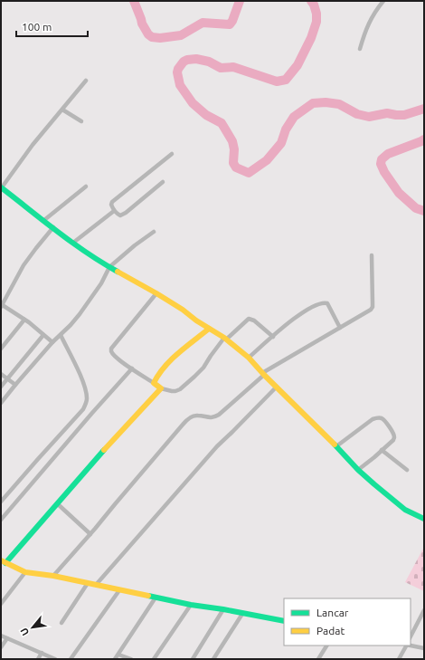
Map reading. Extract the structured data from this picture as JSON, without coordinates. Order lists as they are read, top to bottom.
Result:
{
  "legend": ["Lancar", "Padat"],
  "scale_bar": "100 m",
  "north": "bottom left"
}
